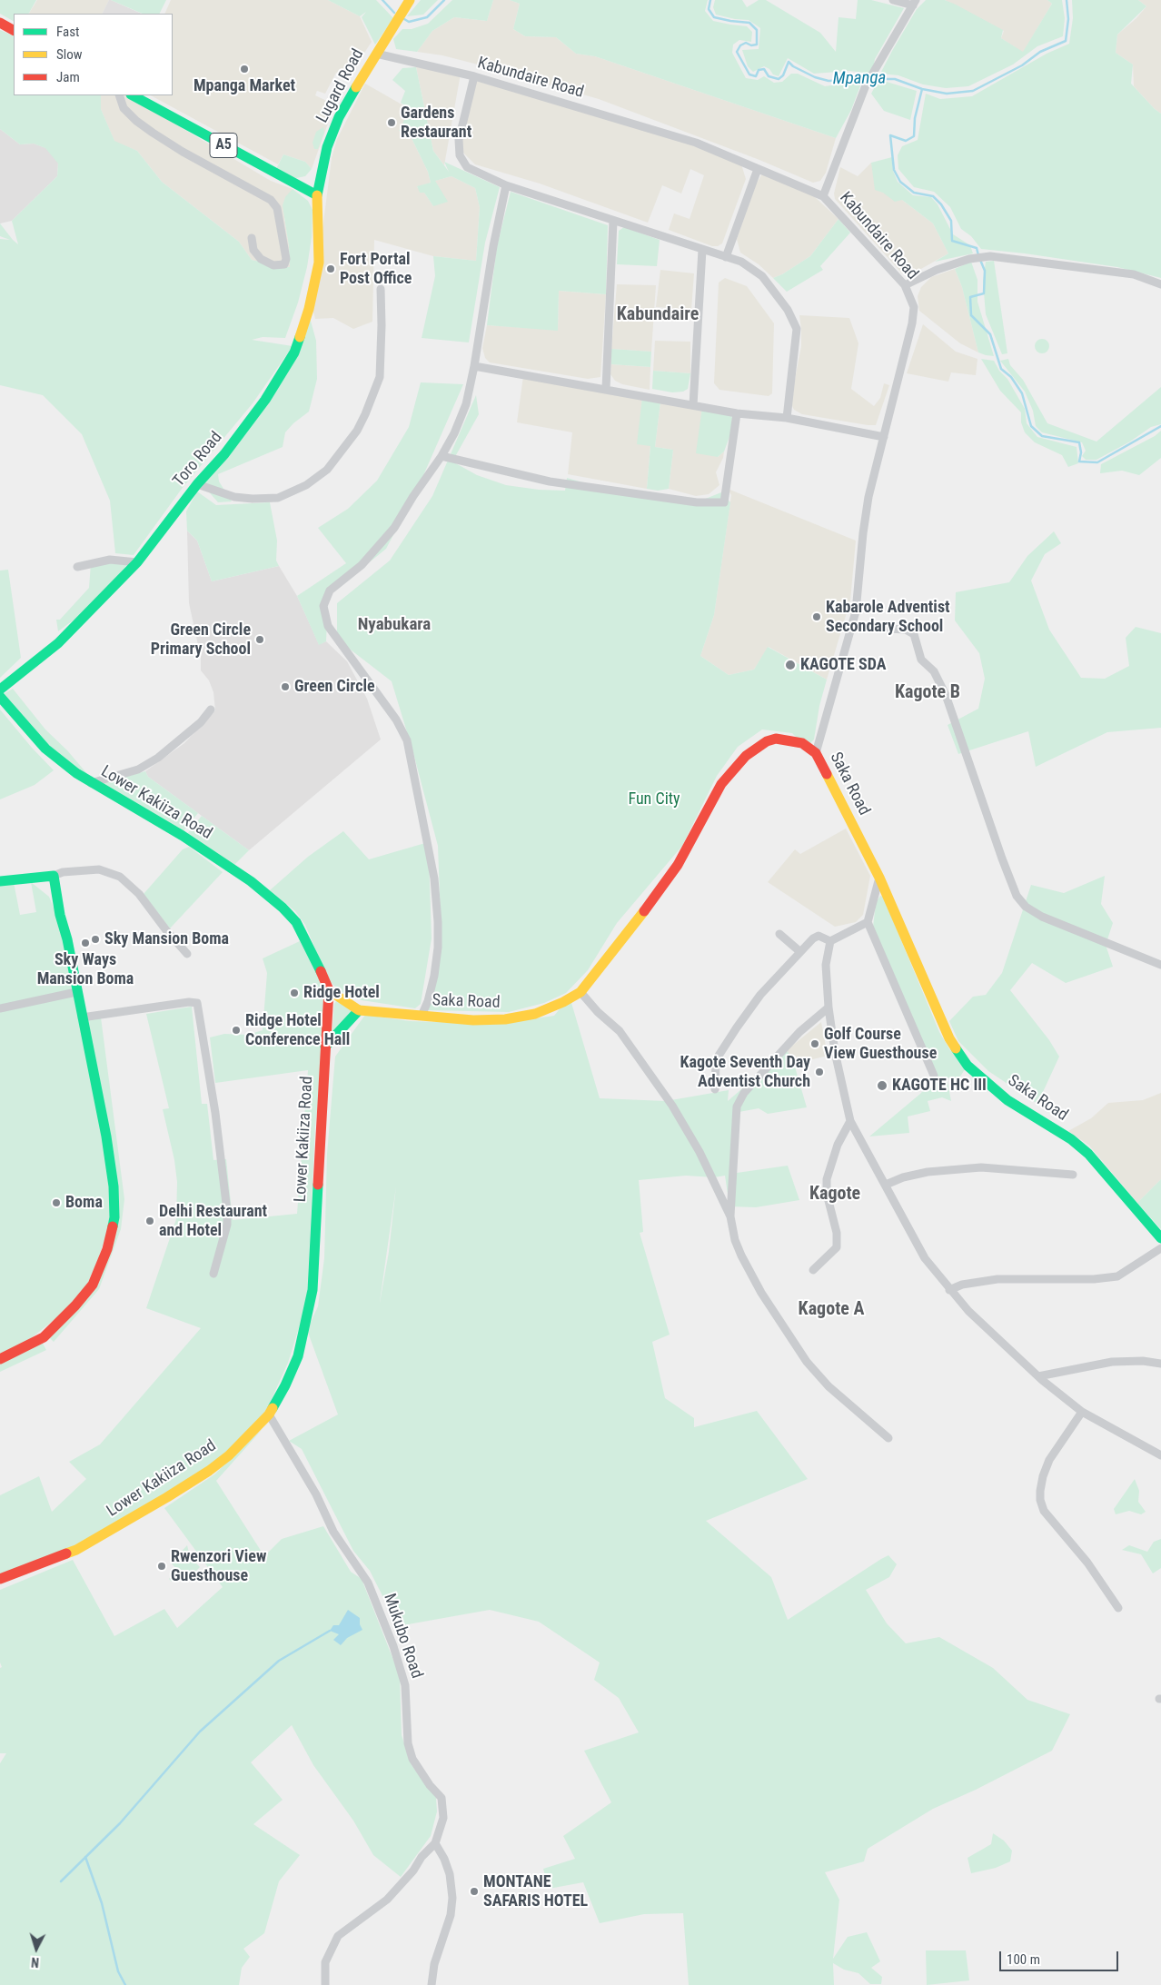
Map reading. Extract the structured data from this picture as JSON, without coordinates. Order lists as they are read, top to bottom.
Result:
{
  "streets": {
    "main road": [
      "Lugard Road",
      "A5",
      "Toro Road",
      "Saka Road",
      "Lower Kakiiza Road"
    ],
    "street": ["Kabundaire Road", "Mukubo Road"]
  },
  "crossings": [
    ["Kabundaire Road", "Lugard Road"],
    ["Kabundaire Road", "Saka Road"],
    ["Lugard Road", "A5"],
    ["Lugard Road", "Toro Road"],
    ["A5", "Toro Road"],
    ["Saka Road", "Lower Kakiiza Road"],
    ["Lower Kakiiza Road", "Mukubo Road"]
  ],
  "districts": [
    "Kabundaire",
    "Nyabukara",
    "Kagote B",
    "Kagote",
    "Kagote A"
  ],
  "water": ["Mpanga"],
  "parks": ["Fun City"],
  "places": [
    "Mpanga Market",
    "Gardens Restaurant",
    "Fort Portal Post Office",
    "Kabarole Adventist Secondary School",
    "Green Circle Primary School",
    "KAGOTE SDA",
    "Green Circle",
    "Sky Mansion Boma",
    "Sky Ways Mansion Boma",
    "Ridge Hotel",
    "Ridge Hotel Conference Hall",
    "Golf Course View Guesthouse",
    "Kagote Seventh Day Adventist Church",
    "KAGOTE HC III",
    "Boma",
    "Delhi Restaurant and Hotel",
    "Rwenzori View Guesthouse",
    "MONTANE SAFARIS HOTEL"
  ],
  "legend": ["Fast", "Slow", "Jam"],
  "scale_bar": "100 m",
  "north": "bottom"
}
